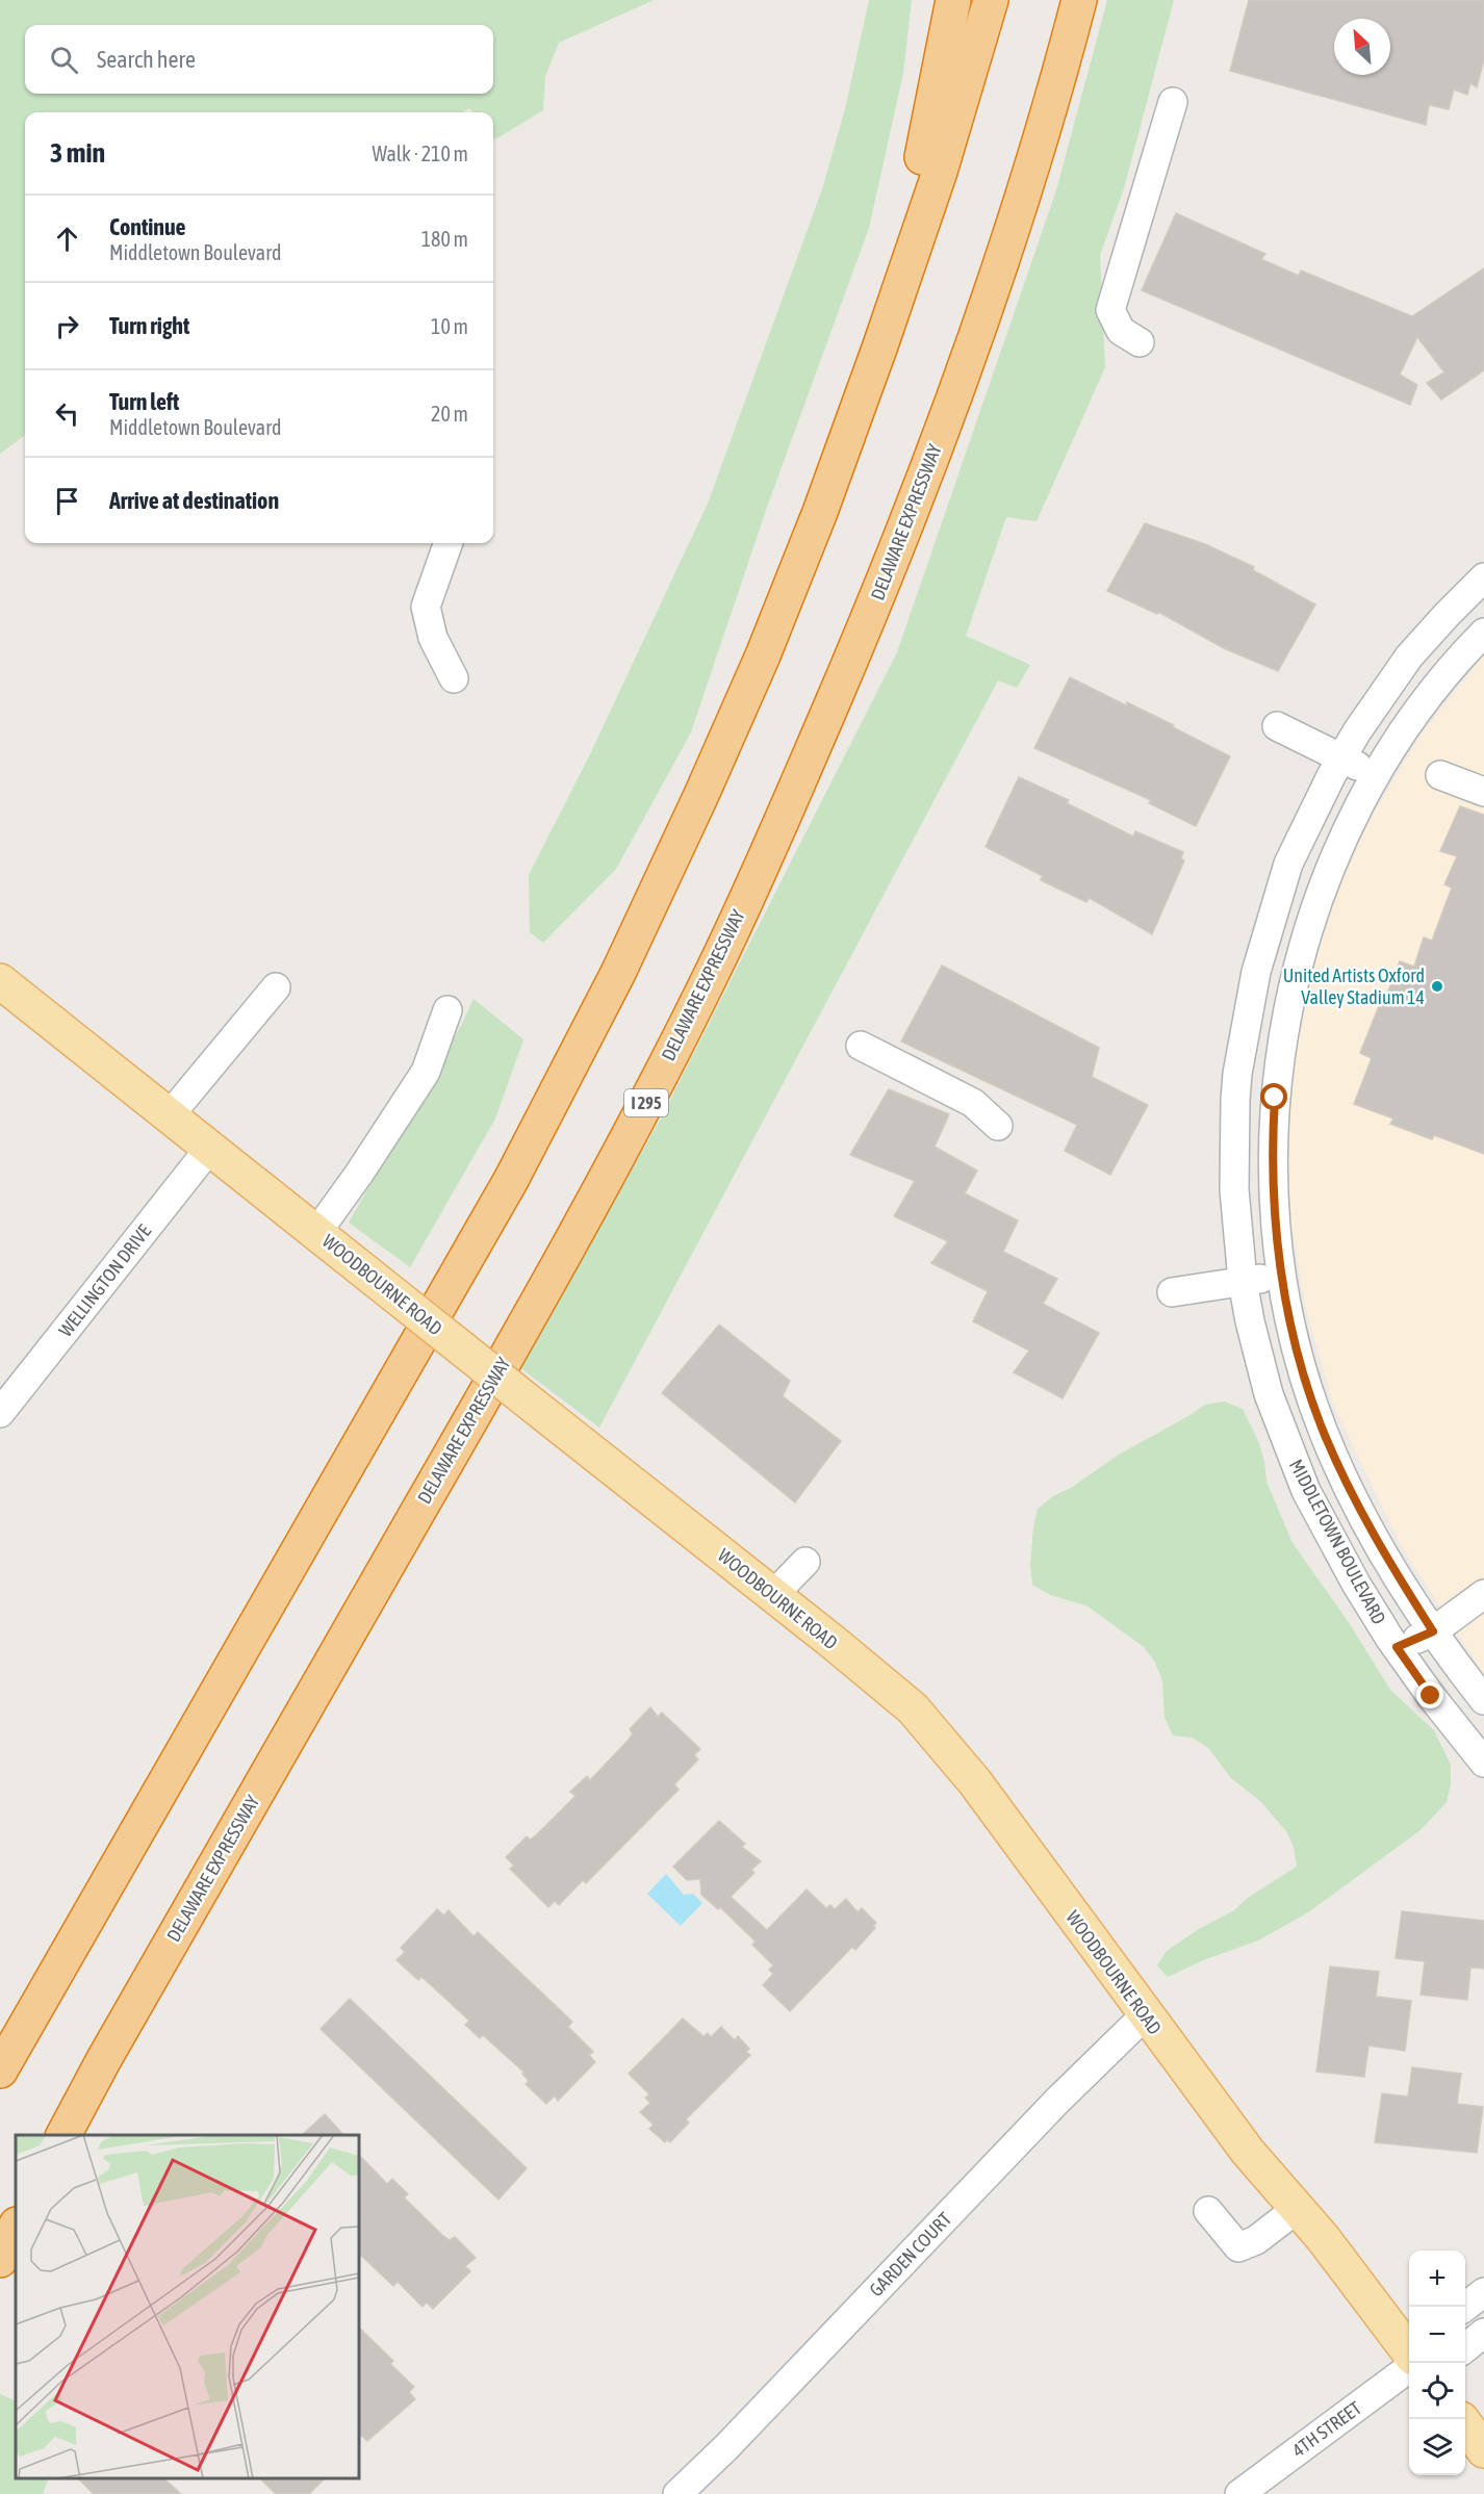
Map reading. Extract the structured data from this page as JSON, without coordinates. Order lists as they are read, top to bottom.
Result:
{
  "streets": {
    "highway": ["DELAWARE EXPRESSWAY", "I 295"],
    "main road": ["WOODBOURNE ROAD"],
    "street": [
      "WELLINGTON DRIVE",
      "MIDDLETOWN BOULEVARD",
      "GARDEN COURT",
      "4TH STREET"
    ]
  },
  "crossings": [
    ["WELLINGTON DRIVE", "WOODBOURNE ROAD"],
    ["WOODBOURNE ROAD", "GARDEN COURT"]
  ],
  "places": ["United Artists Oxford Valley Stadium 14"],
  "north": "top left",
  "page": {
    "search": "Search here",
    "heading": ["3 min", "Walk · 210 m"],
    "list": [
      ["Continue", "Middletown Boulevard", "180 m"],
      ["Turn right", "10 m"],
      ["Turn left", "Middletown Boulevard", "20 m"],
      "Arrive at destination"
    ],
    "map_buttons": ["+", "−"]
  }
}
